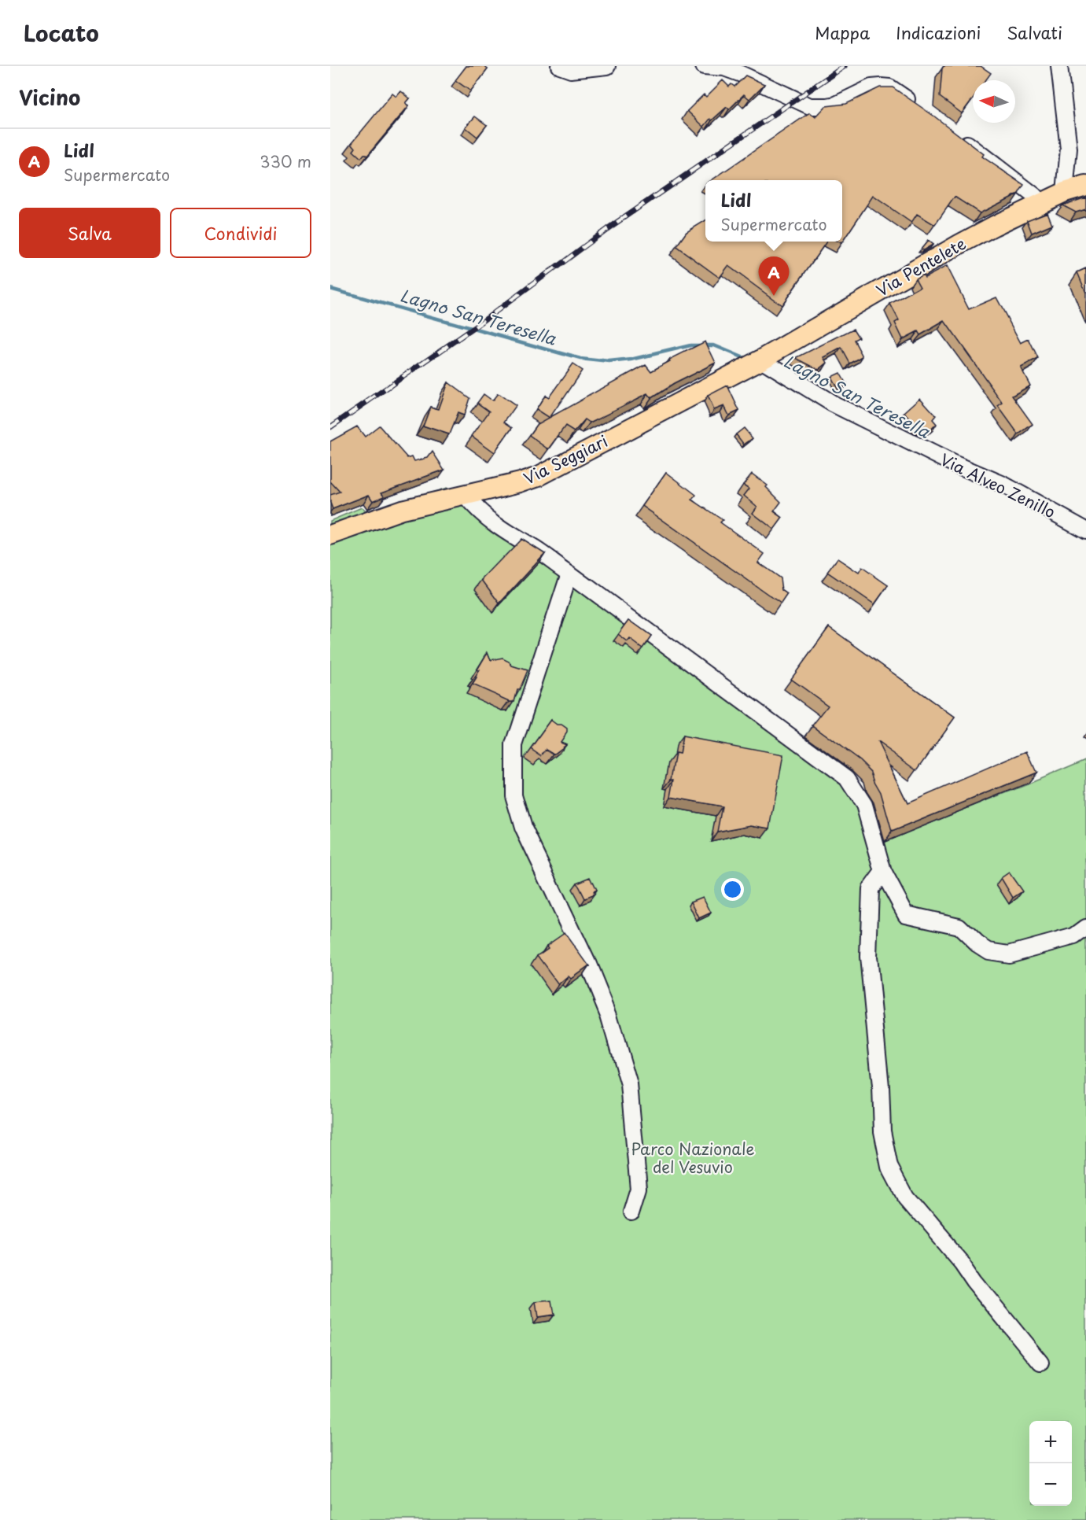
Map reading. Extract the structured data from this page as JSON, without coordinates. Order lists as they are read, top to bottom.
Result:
{
  "streets": {
    "main road": ["Via Pentelete", "Via Seggiari"],
    "street": ["Via Alveo Zenillo"]
  },
  "crossings": [
    ["Via Pentelete", "Via Seggiari"],
    ["Via Pentelete", "Via Alveo Zenillo"],
    ["Via Seggiari", "Via Alveo Zenillo"]
  ],
  "water": ["Lagno San Teresella"],
  "parks": ["Parco Nazionale del Vesuvio"],
  "north": "left",
  "page": {
    "header": "Locato",
    "nav": ["Mappa", "Indicazioni", "Salvati"],
    "heading": "Vicino",
    "list": [
      {
        "mark": "A",
        "name": "Lidl",
        "note": "Supermercato",
        "value": "330 m"
      }
    ],
    "popup": ["Lidl", "Supermercato"],
    "buttons": ["Salva", "Condividi"],
    "pins": "A",
    "map_buttons": ["+", "−"]
  }
}
